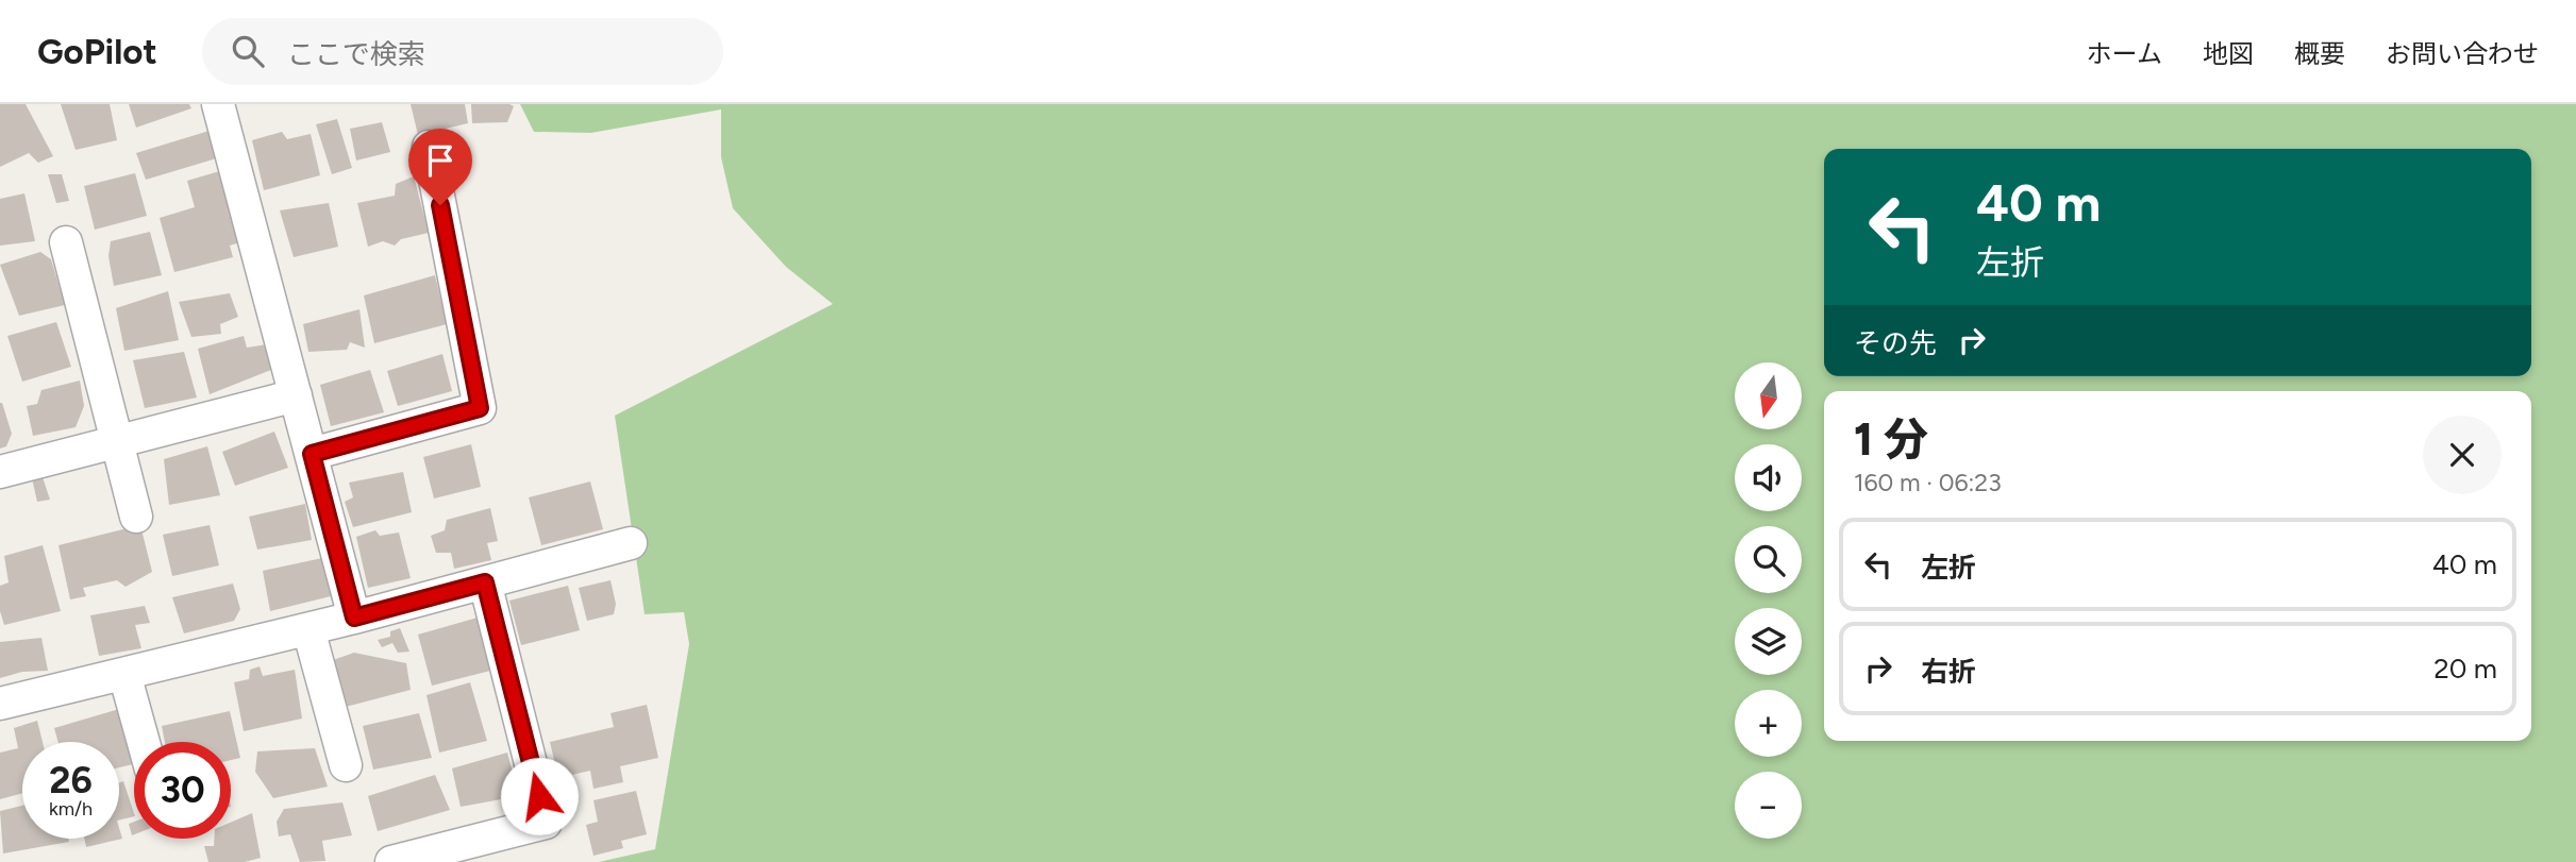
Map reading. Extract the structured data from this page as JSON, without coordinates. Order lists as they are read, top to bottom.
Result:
{
  "north": "bottom",
  "page": {
    "header": "GoPilot",
    "search": "ここで検索",
    "nav": [
      "ホーム",
      "地図",
      "概要",
      "お問い合わせ"
    ],
    "turn": ["40 m", "左折"],
    "then": "その先",
    "map_buttons": ["+", "−"],
    "heading": ["1 分", "160 m · 06:23"],
    "list": [
      {
        "name": "左折",
        "value": "40 m"
      },
      {
        "name": "右折",
        "value": "20 m"
      }
    ],
    "speed": "26 km/h",
    "limit": "30"
  }
}
